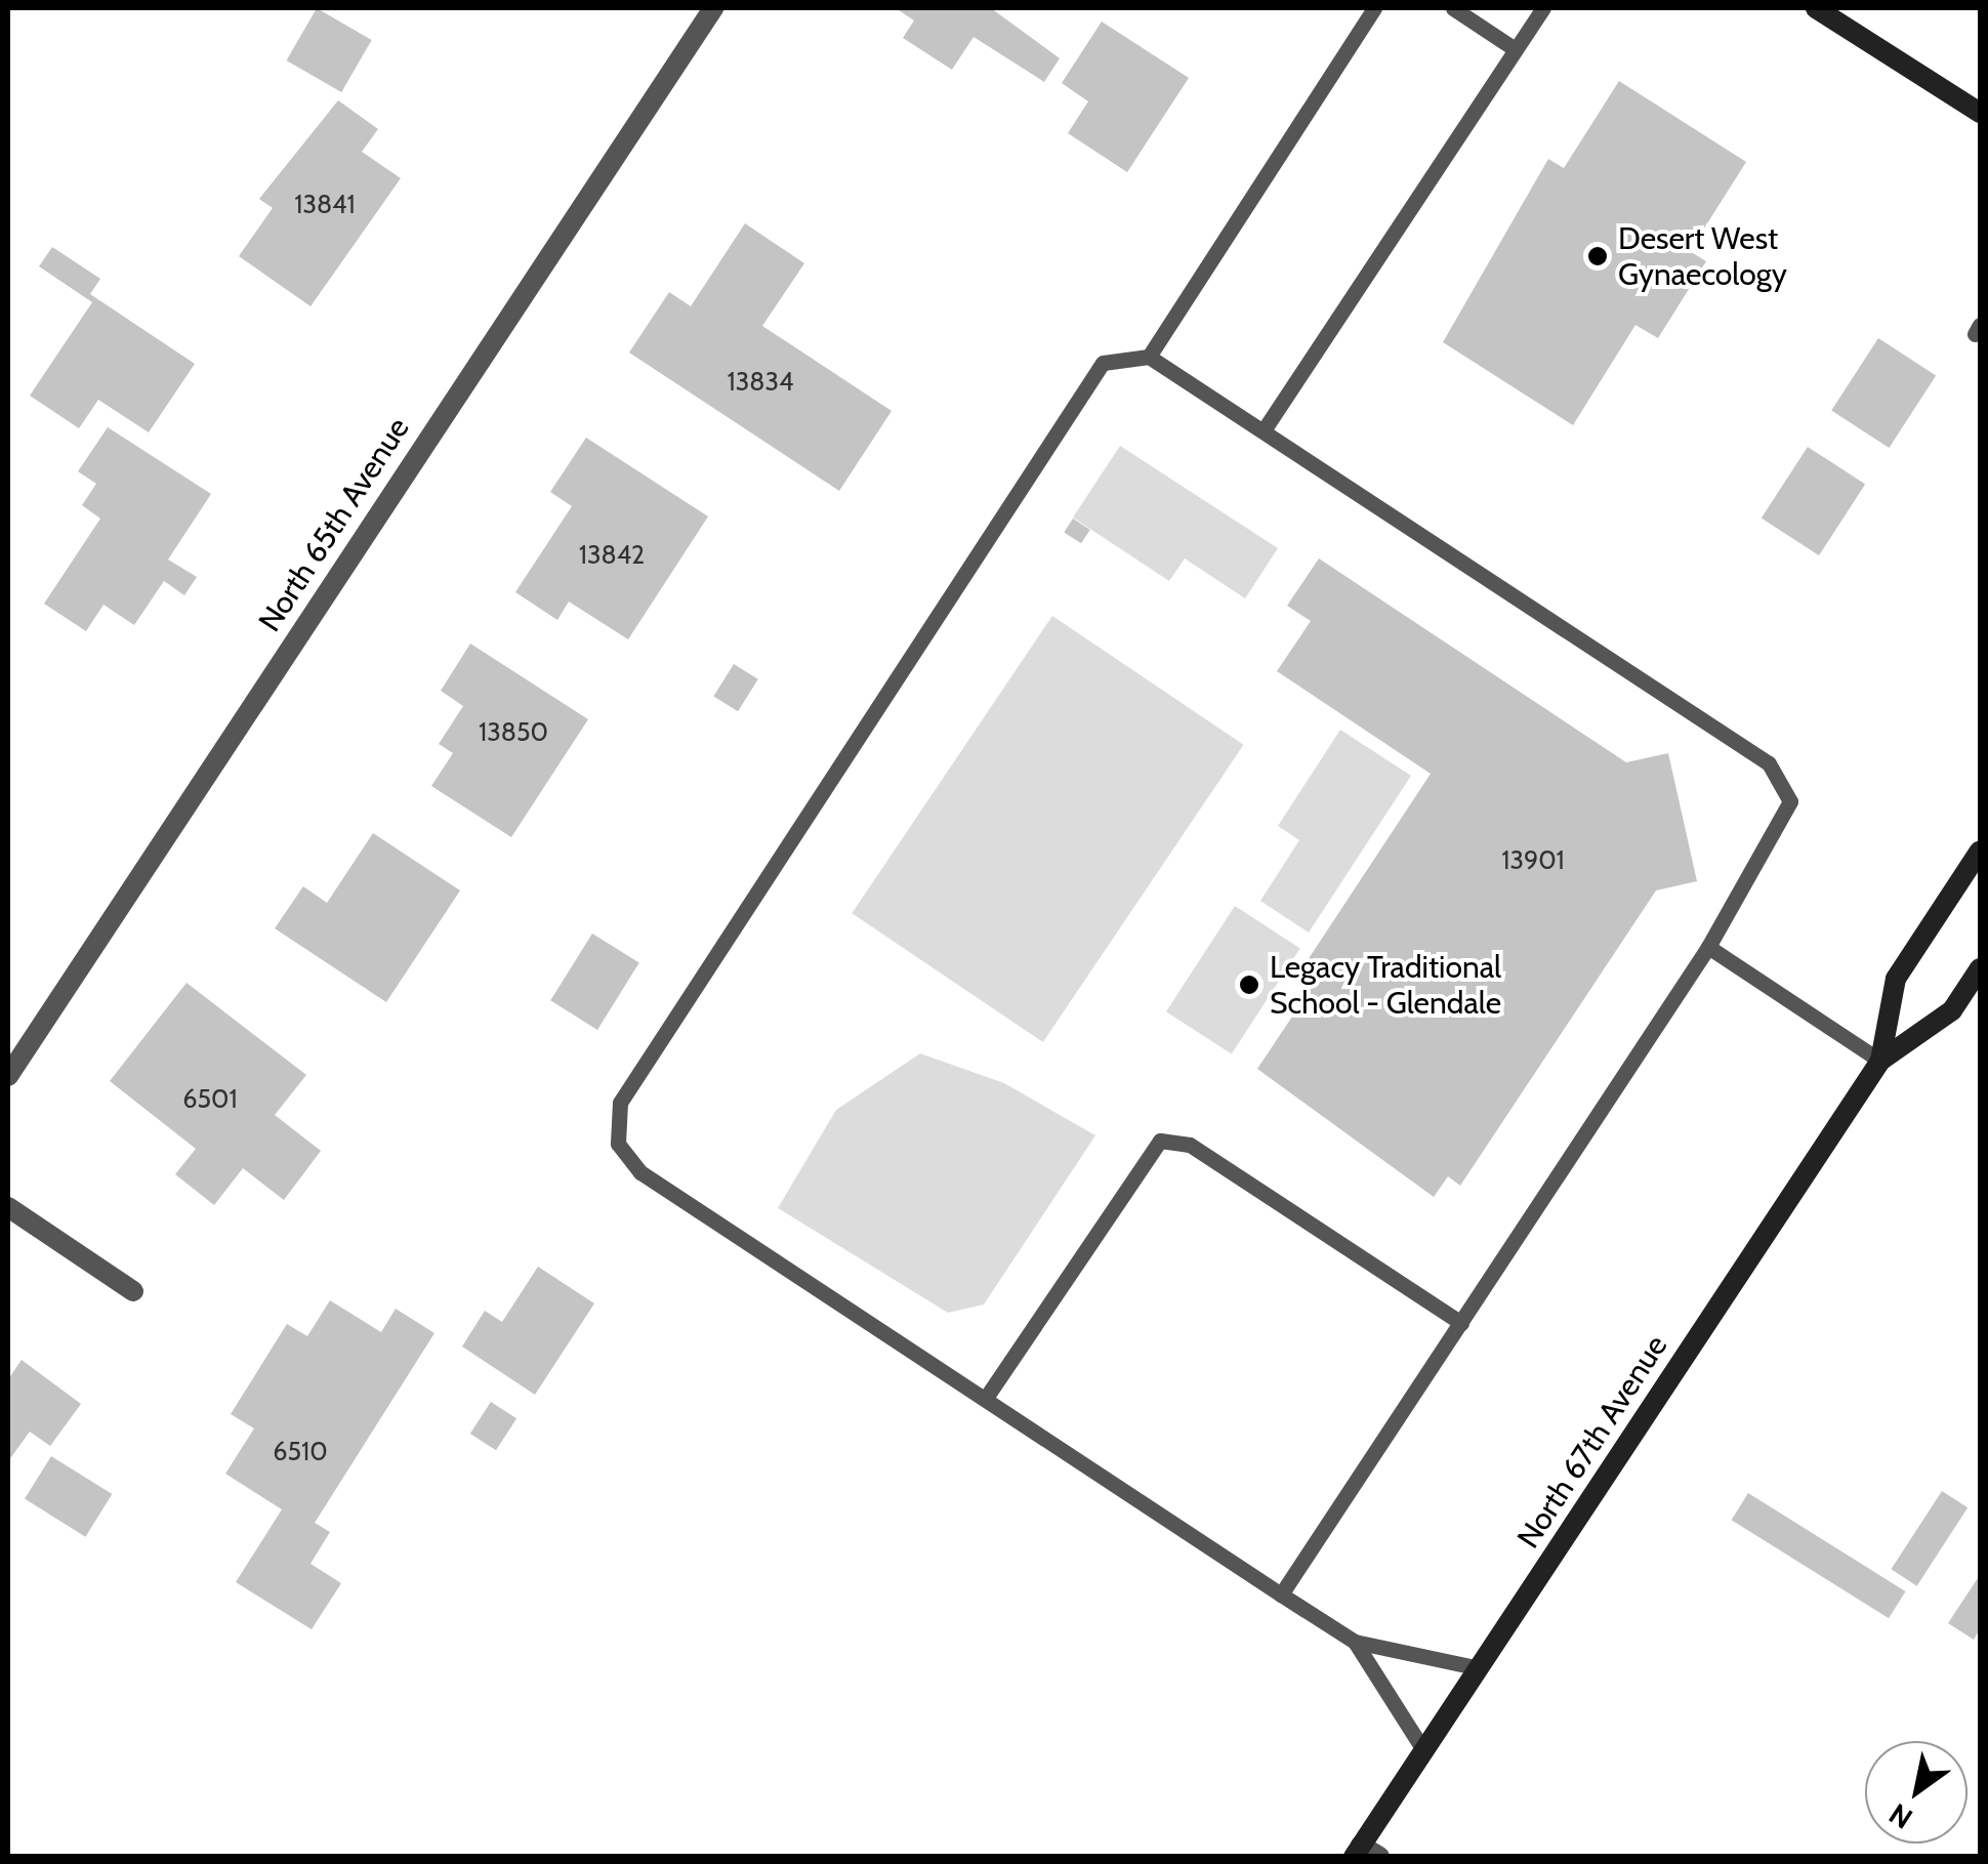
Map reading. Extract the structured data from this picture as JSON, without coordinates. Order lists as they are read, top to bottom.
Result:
{
  "streets": {
    "main road": ["North 67th Avenue"],
    "street": ["North 65th Avenue"]
  },
  "places": ["Desert West Gynaecology", "Legacy Traditional School - Glendale"],
  "house_numbers": [
    "13841",
    "13834",
    "13842",
    "13850",
    "13901",
    "6501",
    "6510"
  ],
  "north": "bottom left"
}
